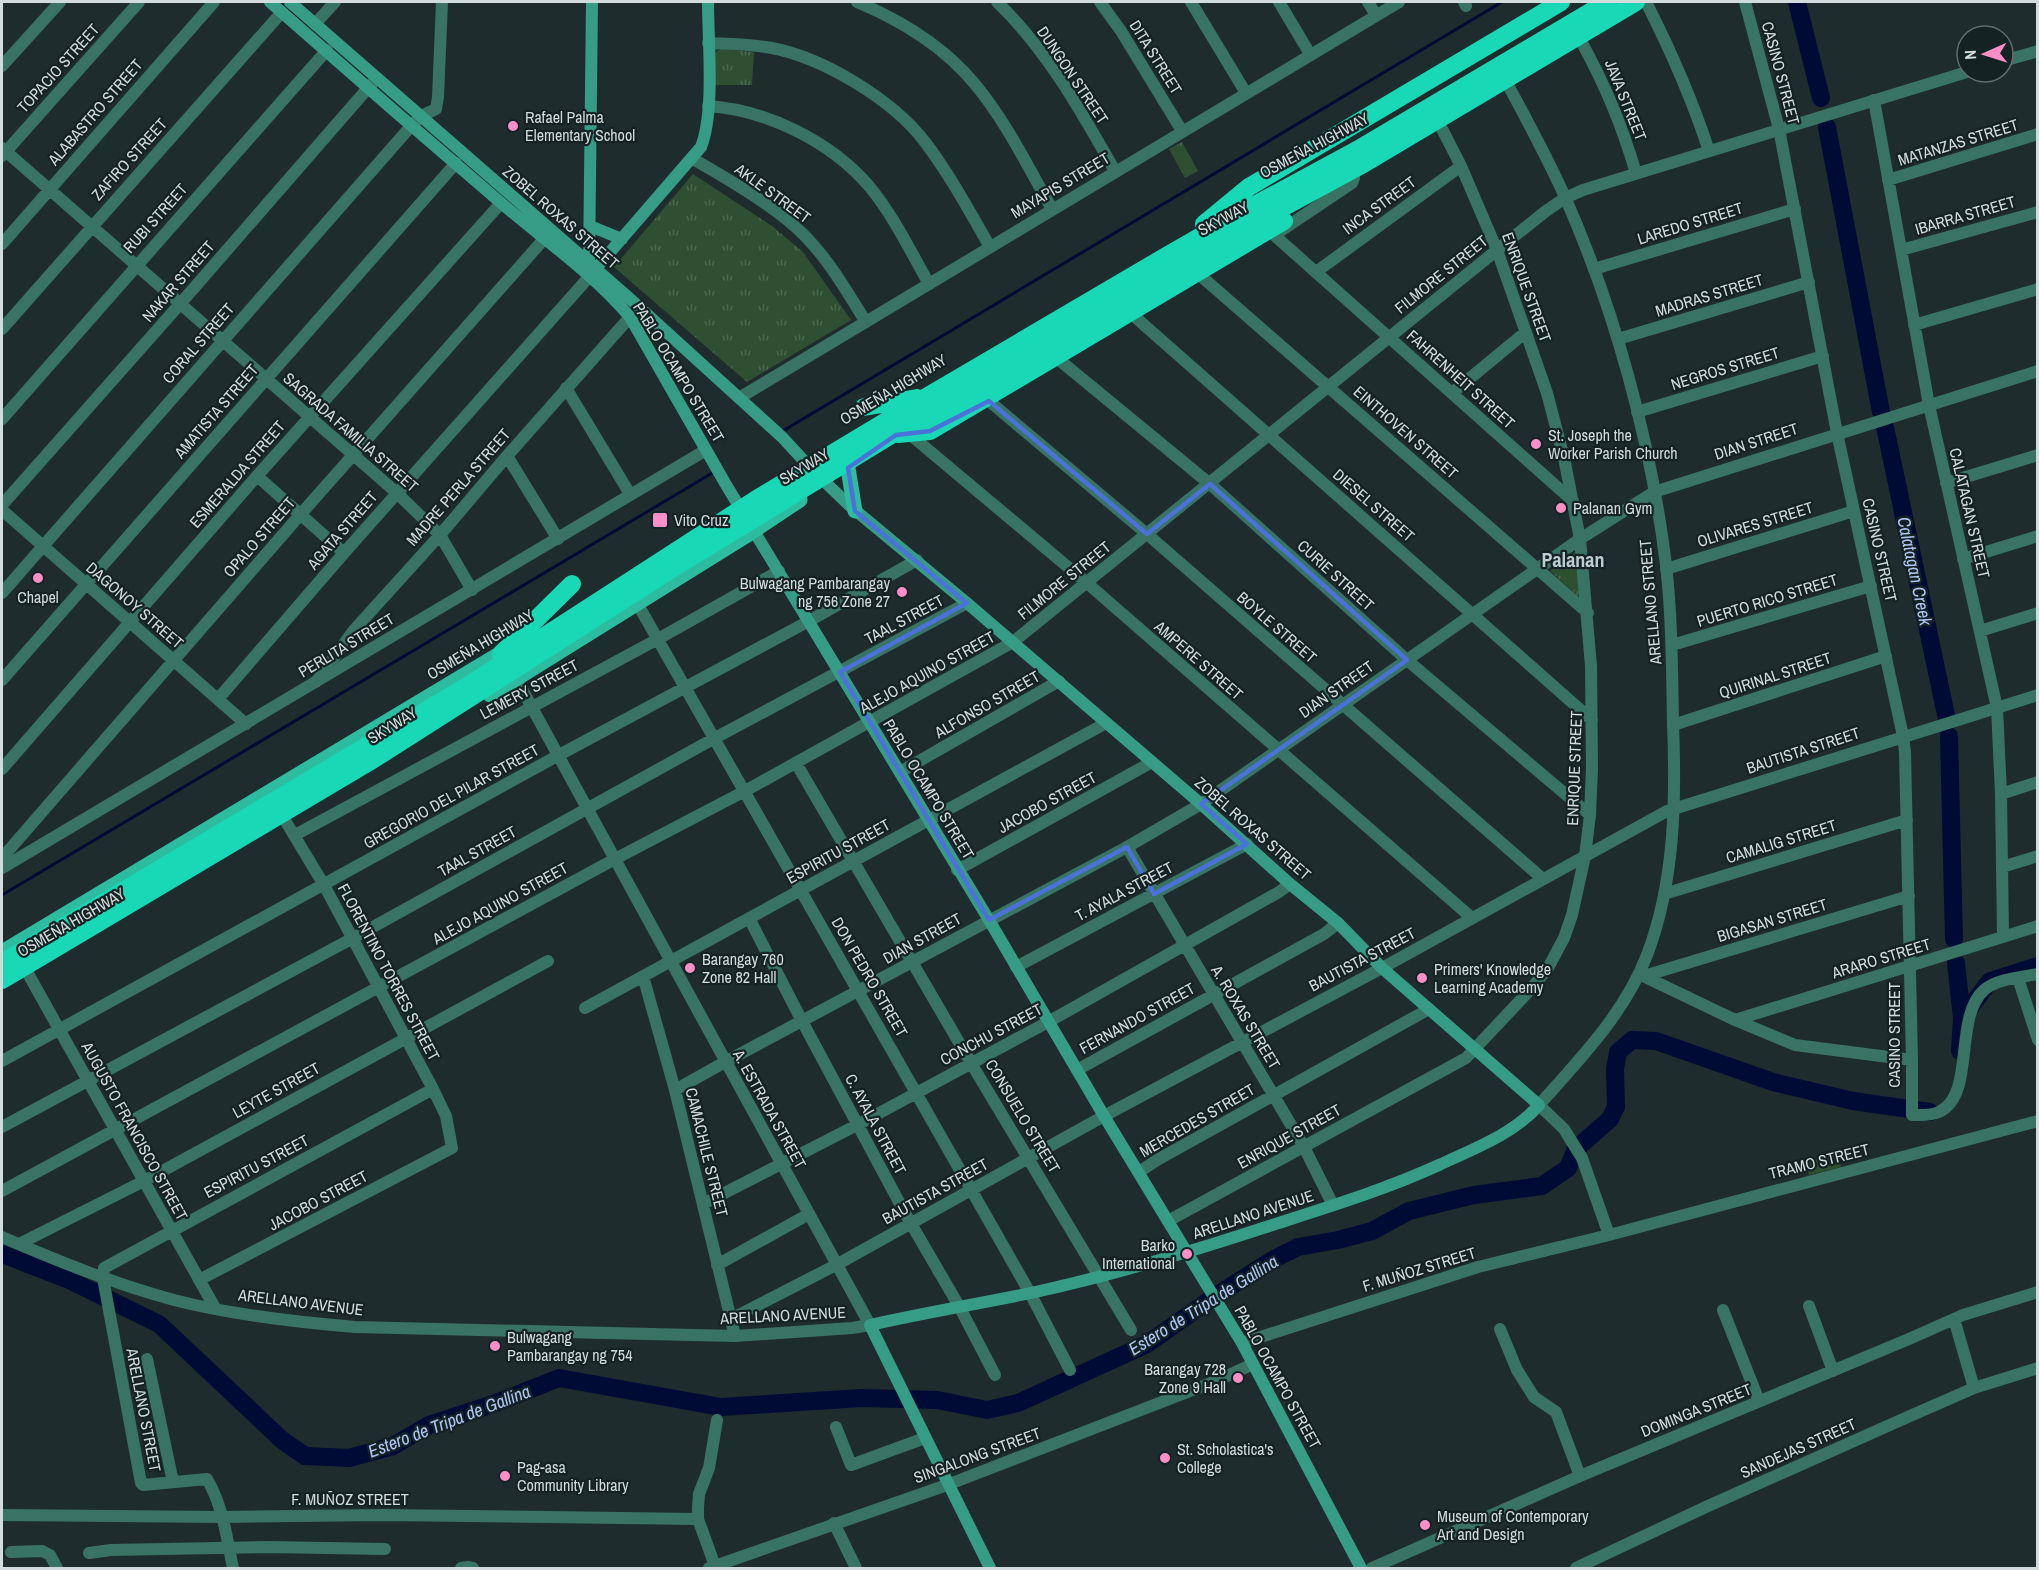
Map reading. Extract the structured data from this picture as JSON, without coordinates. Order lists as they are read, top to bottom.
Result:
{
  "streets": {
    "highway": ["SKYWAY"],
    "main road": [
      "OSMEÑA HIGHWAY",
      "ZOBEL ROXAS STREET",
      "PABLO OCAMPO STREET",
      "A. ESTRADA STREET",
      "ARELLANO AVENUE"
    ],
    "street": [
      "DITA STREET",
      "TOPACIO STREET",
      "CASINO STREET",
      "DUNGON STREET",
      "JAVA STREET",
      "ALABASTRO STREET",
      "MATANZAS STREET",
      "ZAFIRO STREET",
      "MAYAPIS STREET",
      "AKLE STREET",
      "INCA STREET",
      "IBARRA STREET",
      "RUBI STREET",
      "LAREDO STREET",
      "FILMORE STREET",
      "NAKAR STREET",
      "ENRIQUE STREET",
      "MADRAS STREET",
      "CORAL STREET",
      "NEGROS STREET",
      "FAHRENHEIT STREET",
      "AMATISTA STREET",
      "SAGRADA FAMILIA STREET",
      "EINTHOVEN STREET",
      "DIAN STREET",
      "ESMERALDA STREET",
      "MADRE PERLA STREET",
      "DIESEL STREET",
      "CALATAGAN STREET",
      "OLIVARES STREET",
      "AGATA STREET",
      "OPALO STREET",
      "CURIE STREET",
      "PUERTO RICO STREET",
      "ARELLANO STREET",
      "DAGONOY STREET",
      "TAAL STREET",
      "BOYLE STREET",
      "PERLITA STREET",
      "AMPERE STREET",
      "ALEJO AQUINO STREET",
      "QUIRINAL STREET",
      "LEMERY STREET",
      "ALFONSO STREET",
      "BAUTISTA STREET",
      "GREGORIO DEL PILAR STREET",
      "JACOBO STREET",
      "CAMALIG STREET",
      "ESPIRITU STREET",
      "T. AYALA STREET",
      "BIGASAN STREET",
      "ARARO STREET",
      "FLORENTINO TORRES STREET",
      "DON PEDRO STREET",
      "A. ROXAS STREET",
      "FERNANDO STREET",
      "CONCHU STREET",
      "LEYTE STREET",
      "CONSUELO STREET",
      "MERCEDES STREET",
      "C. AYALA STREET",
      "AUGUSTO FRANCISCO STREET",
      "CAMACHILE STREET",
      "TRAMO STREET",
      "F. MUÑOZ STREET",
      "DOMINGA STREET",
      "SANDEJAS STREET",
      "SINGALONG STREET"
    ]
  },
  "crossings": [
    ["DITA STREET", "MAYAPIS STREET"],
    ["TOPACIO STREET", "SAGRADA FAMILIA STREET"],
    ["CASINO STREET", "LAREDO STREET"],
    ["CASINO STREET", "FILMORE STREET"],
    ["CASINO STREET", "MADRAS STREET"],
    ["CASINO STREET", "NEGROS STREET"],
    ["CASINO STREET", "DIAN STREET"],
    ["CASINO STREET", "OLIVARES STREET"],
    ["CASINO STREET", "PUERTO RICO STREET"],
    ["CASINO STREET", "QUIRINAL STREET"],
    ["CASINO STREET", "BAUTISTA STREET"],
    ["CASINO STREET", "CAMALIG STREET"],
    ["CASINO STREET", "BIGASAN STREET"],
    ["CASINO STREET", "ARARO STREET"],
    ["DUNGON STREET", "MAYAPIS STREET"],
    ["JAVA STREET", "OSMEÑA HIGHWAY"],
    ["JAVA STREET", "FILMORE STREET"],
    ["ALABASTRO STREET", "SAGRADA FAMILIA STREET"],
    ["MATANZAS STREET", "CALATAGAN STREET"],
    ["OSMEÑA HIGHWAY", "ZOBEL ROXAS STREET"],
    ["OSMEÑA HIGHWAY", "SKYWAY"],
    ["OSMEÑA HIGHWAY", "ENRIQUE STREET"],
    ["OSMEÑA HIGHWAY", "PABLO OCAMPO STREET"],
    ["OSMEÑA HIGHWAY", "FAHRENHEIT STREET"],
    ["OSMEÑA HIGHWAY", "EINTHOVEN STREET"],
    ["OSMEÑA HIGHWAY", "DIESEL STREET"],
    ["OSMEÑA HIGHWAY", "CURIE STREET"],
    ["OSMEÑA HIGHWAY", "ARELLANO STREET"],
    ["OSMEÑA HIGHWAY", "BOYLE STREET"],
    ["OSMEÑA HIGHWAY", "AMPERE STREET"],
    ["OSMEÑA HIGHWAY", "FLORENTINO TORRES STREET"],
    ["OSMEÑA HIGHWAY", "DON PEDRO STREET"],
    ["OSMEÑA HIGHWAY", "A. ESTRADA STREET"],
    ["OSMEÑA HIGHWAY", "AUGUSTO FRANCISCO STREET"],
    ["ZAFIRO STREET", "ZOBEL ROXAS STREET"],
    ["ZAFIRO STREET", "SAGRADA FAMILIA STREET"],
    ["MAYAPIS STREET", "AKLE STREET"],
    ["MAYAPIS STREET", "ZOBEL ROXAS STREET"],
    ["INCA STREET", "ENRIQUE STREET"],
    ["INCA STREET", "FAHRENHEIT STREET"],
    ["IBARRA STREET", "CALATAGAN STREET"],
    ["ZOBEL ROXAS STREET", "RUBI STREET"],
    ["ZOBEL ROXAS STREET", "FILMORE STREET"],
    ["ZOBEL ROXAS STREET", "NAKAR STREET"],
    ["ZOBEL ROXAS STREET", "ENRIQUE STREET"],
    ["ZOBEL ROXAS STREET", "CORAL STREET"],
    ["ZOBEL ROXAS STREET", "PABLO OCAMPO STREET"],
    ["ZOBEL ROXAS STREET", "AMATISTA STREET"],
    ["ZOBEL ROXAS STREET", "DIAN STREET"],
    ["ZOBEL ROXAS STREET", "ESMERALDA STREET"],
    ["ZOBEL ROXAS STREET", "AGATA STREET"],
    ["ZOBEL ROXAS STREET", "OPALO STREET"],
    ["ZOBEL ROXAS STREET", "ARELLANO STREET"],
    ["ZOBEL ROXAS STREET", "TAAL STREET"],
    ["ZOBEL ROXAS STREET", "ALEJO AQUINO STREET"],
    ["ZOBEL ROXAS STREET", "ALFONSO STREET"],
    ["ZOBEL ROXAS STREET", "BAUTISTA STREET"],
    ["ZOBEL ROXAS STREET", "GREGORIO DEL PILAR STREET"],
    ["ZOBEL ROXAS STREET", "JACOBO STREET"],
    ["ZOBEL ROXAS STREET", "ESPIRITU STREET"],
    ["ZOBEL ROXAS STREET", "T. AYALA STREET"],
    ["ZOBEL ROXAS STREET", "FERNANDO STREET"],
    ["ZOBEL ROXAS STREET", "CONCHU STREET"],
    ["ZOBEL ROXAS STREET", "MERCEDES STREET"],
    ["ZOBEL ROXAS STREET", "TRAMO STREET"],
    ["ZOBEL ROXAS STREET", "ARELLANO AVENUE"],
    ["ZOBEL ROXAS STREET", "F. MUÑOZ STREET"],
    ["RUBI STREET", "SAGRADA FAMILIA STREET"],
    ["SKYWAY", "AMPERE STREET"],
    ["LAREDO STREET", "ARELLANO STREET"],
    ["FILMORE STREET", "ENRIQUE STREET"],
    ["FILMORE STREET", "FAHRENHEIT STREET"],
    ["FILMORE STREET", "EINTHOVEN STREET"],
    ["FILMORE STREET", "DIESEL STREET"],
    ["FILMORE STREET", "CALATAGAN STREET"],
    ["FILMORE STREET", "CURIE STREET"],
    ["FILMORE STREET", "ARELLANO STREET"],
    ["FILMORE STREET", "BOYLE STREET"],
    ["FILMORE STREET", "AMPERE STREET"],
    ["FILMORE STREET", "ALEJO AQUINO STREET"],
    ["NAKAR STREET", "SAGRADA FAMILIA STREET"],
    ["ENRIQUE STREET", "PABLO OCAMPO STREET"],
    ["ENRIQUE STREET", "FAHRENHEIT STREET"],
    ["ENRIQUE STREET", "EINTHOVEN STREET"],
    ["ENRIQUE STREET", "DIAN STREET"],
    ["ENRIQUE STREET", "DIESEL STREET"],
    ["ENRIQUE STREET", "CURIE STREET"],
    ["ENRIQUE STREET", "BAUTISTA STREET"],
    ["ENRIQUE STREET", "A. ROXAS STREET"],
    ["MADRAS STREET", "ARELLANO STREET"],
    ["CORAL STREET", "SAGRADA FAMILIA STREET"],
    ["CORAL STREET", "DAGONOY STREET"],
    ["NEGROS STREET", "ARELLANO STREET"],
    ["PABLO OCAMPO STREET", "DIAN STREET"],
    ["PABLO OCAMPO STREET", "MADRE PERLA STREET"],
    ["PABLO OCAMPO STREET", "AGATA STREET"],
    ["PABLO OCAMPO STREET", "TAAL STREET"],
    ["PABLO OCAMPO STREET", "PERLITA STREET"],
    ["PABLO OCAMPO STREET", "ALEJO AQUINO STREET"],
    ["PABLO OCAMPO STREET", "LEMERY STREET"],
    ["PABLO OCAMPO STREET", "ALFONSO STREET"],
    ["PABLO OCAMPO STREET", "BAUTISTA STREET"],
    ["PABLO OCAMPO STREET", "GREGORIO DEL PILAR STREET"],
    ["PABLO OCAMPO STREET", "JACOBO STREET"],
    ["PABLO OCAMPO STREET", "ESPIRITU STREET"],
    ["PABLO OCAMPO STREET", "T. AYALA STREET"],
    ["PABLO OCAMPO STREET", "FERNANDO STREET"],
    ["PABLO OCAMPO STREET", "CONCHU STREET"],
    ["PABLO OCAMPO STREET", "MERCEDES STREET"],
    ["PABLO OCAMPO STREET", "ARELLANO AVENUE"],
    ["PABLO OCAMPO STREET", "F. MUÑOZ STREET"],
    ["PABLO OCAMPO STREET", "SINGALONG STREET"],
    ["AMATISTA STREET", "SAGRADA FAMILIA STREET"],
    ["AMATISTA STREET", "DAGONOY STREET"],
    ["SAGRADA FAMILIA STREET", "ESMERALDA STREET"],
    ["SAGRADA FAMILIA STREET", "MADRE PERLA STREET"],
    ["SAGRADA FAMILIA STREET", "AGATA STREET"],
    ["SAGRADA FAMILIA STREET", "OPALO STREET"],
    ["SAGRADA FAMILIA STREET", "PERLITA STREET"],
    ["EINTHOVEN STREET", "DIAN STREET"],
    ["DIAN STREET", "DIESEL STREET"],
    ["DIAN STREET", "CALATAGAN STREET"],
    ["DIAN STREET", "CURIE STREET"],
    ["DIAN STREET", "ARELLANO STREET"],
    ["DIAN STREET", "BOYLE STREET"],
    ["DIAN STREET", "AMPERE STREET"],
    ["DIAN STREET", "DON PEDRO STREET"],
    ["DIAN STREET", "A. ROXAS STREET"],
    ["DIAN STREET", "A. ESTRADA STREET"],
    ["DIAN STREET", "CONSUELO STREET"],
    ["DIAN STREET", "C. AYALA STREET"],
    ["DIAN STREET", "CAMACHILE STREET"],
    ["ESMERALDA STREET", "DAGONOY STREET"],
    ["MADRE PERLA STREET", "PERLITA STREET"],
    ["CALATAGAN STREET", "BAUTISTA STREET"],
    ["CALATAGAN STREET", "ARARO STREET"],
    ["OLIVARES STREET", "ARELLANO STREET"],
    ["AGATA STREET", "DAGONOY STREET"],
    ["OPALO STREET", "DAGONOY STREET"],
    ["PUERTO RICO STREET", "ARELLANO STREET"],
    ["ARELLANO STREET", "QUIRINAL STREET"],
    ["ARELLANO STREET", "BAUTISTA STREET"],
    ["ARELLANO STREET", "CAMALIG STREET"],
    ["ARELLANO STREET", "ESPIRITU STREET"],
    ["ARELLANO STREET", "BIGASAN STREET"],
    ["ARELLANO STREET", "ARELLANO AVENUE"],
    ["ARELLANO STREET", "F. MUÑOZ STREET"],
    ["DAGONOY STREET", "PERLITA STREET"],
    ["TAAL STREET", "FLORENTINO TORRES STREET"],
    ["TAAL STREET", "DON PEDRO STREET"],
    ["TAAL STREET", "A. ESTRADA STREET"],
    ["TAAL STREET", "AUGUSTO FRANCISCO STREET"],
    ["BOYLE STREET", "BAUTISTA STREET"],
    ["AMPERE STREET", "BAUTISTA STREET"],
    ["ALEJO AQUINO STREET", "FLORENTINO TORRES STREET"],
    ["ALEJO AQUINO STREET", "DON PEDRO STREET"],
    ["ALEJO AQUINO STREET", "A. ESTRADA STREET"],
    ["ALEJO AQUINO STREET", "CONSUELO STREET"],
    ["ALEJO AQUINO STREET", "AUGUSTO FRANCISCO STREET"],
    ["LEMERY STREET", "FLORENTINO TORRES STREET"],
    ["LEMERY STREET", "DON PEDRO STREET"],
    ["LEMERY STREET", "A. ESTRADA STREET"],
    ["BAUTISTA STREET", "DON PEDRO STREET"],
    ["BAUTISTA STREET", "A. ROXAS STREET"],
    ["BAUTISTA STREET", "A. ESTRADA STREET"],
    ["BAUTISTA STREET", "CONSUELO STREET"],
    ["BAUTISTA STREET", "C. AYALA STREET"],
    ["BAUTISTA STREET", "CAMACHILE STREET"],
    ["GREGORIO DEL PILAR STREET", "FLORENTINO TORRES STREET"],
    ["GREGORIO DEL PILAR STREET", "DON PEDRO STREET"],
    ["GREGORIO DEL PILAR STREET", "A. ESTRADA STREET"],
    ["GREGORIO DEL PILAR STREET", "AUGUSTO FRANCISCO STREET"],
    ["JACOBO STREET", "FLORENTINO TORRES STREET"],
    ["JACOBO STREET", "AUGUSTO FRANCISCO STREET"],
    ["ESPIRITU STREET", "FLORENTINO TORRES STREET"],
    ["ESPIRITU STREET", "DON PEDRO STREET"],
    ["ESPIRITU STREET", "A. ESTRADA STREET"],
    ["ESPIRITU STREET", "CONSUELO STREET"],
    ["ESPIRITU STREET", "C. AYALA STREET"],
    ["ESPIRITU STREET", "AUGUSTO FRANCISCO STREET"],
    ["ESPIRITU STREET", "CAMACHILE STREET"],
    ["ESPIRITU STREET", "ARELLANO AVENUE"],
    ["T. AYALA STREET", "A. ROXAS STREET"],
    ["FLORENTINO TORRES STREET", "LEYTE STREET"],
    ["DON PEDRO STREET", "CONCHU STREET"],
    ["DON PEDRO STREET", "ARELLANO AVENUE"],
    ["A. ROXAS STREET", "FERNANDO STREET"],
    ["A. ROXAS STREET", "CONCHU STREET"],
    ["A. ROXAS STREET", "MERCEDES STREET"],
    ["A. ROXAS STREET", "ARELLANO AVENUE"],
    ["CONCHU STREET", "A. ESTRADA STREET"],
    ["CONCHU STREET", "CONSUELO STREET"],
    ["CONCHU STREET", "C. AYALA STREET"],
    ["CONCHU STREET", "CAMACHILE STREET"],
    ["LEYTE STREET", "AUGUSTO FRANCISCO STREET"],
    ["LEYTE STREET", "ARELLANO AVENUE"],
    ["A. ESTRADA STREET", "ARELLANO AVENUE"],
    ["A. ESTRADA STREET", "SINGALONG STREET"],
    ["CONSUELO STREET", "ARELLANO AVENUE"],
    ["C. AYALA STREET", "ARELLANO AVENUE"],
    ["AUGUSTO FRANCISCO STREET", "ARELLANO AVENUE"],
    ["CAMACHILE STREET", "ARELLANO AVENUE"],
    ["TRAMO STREET", "F. MUÑOZ STREET"]
  ],
  "districts": ["Palanan"],
  "water": ["Calatagan Creek", "Estero de Tripa de Gallina"],
  "places": {
    "other": [
      "Rafael Palma Elementary School",
      "St. Joseph the Worker Parish Church",
      "Palanan Gym",
      "Chapel",
      "Bulwagang Pambarangay ng 756 Zone 27",
      "Barangay 760 Zone 82 Hall",
      "Primers' Knowledge Learning Academy",
      "Barko International",
      "Bulwagang Pambarangay ng 754",
      "Barangay 728 Zone 9 Hall",
      "St. Scholastica's College",
      "Pag-asa Community Library",
      "Museum of Contemporary Art and Design"
    ],
    "transit": ["Vito Cruz"]
  },
  "north": "left"
}
